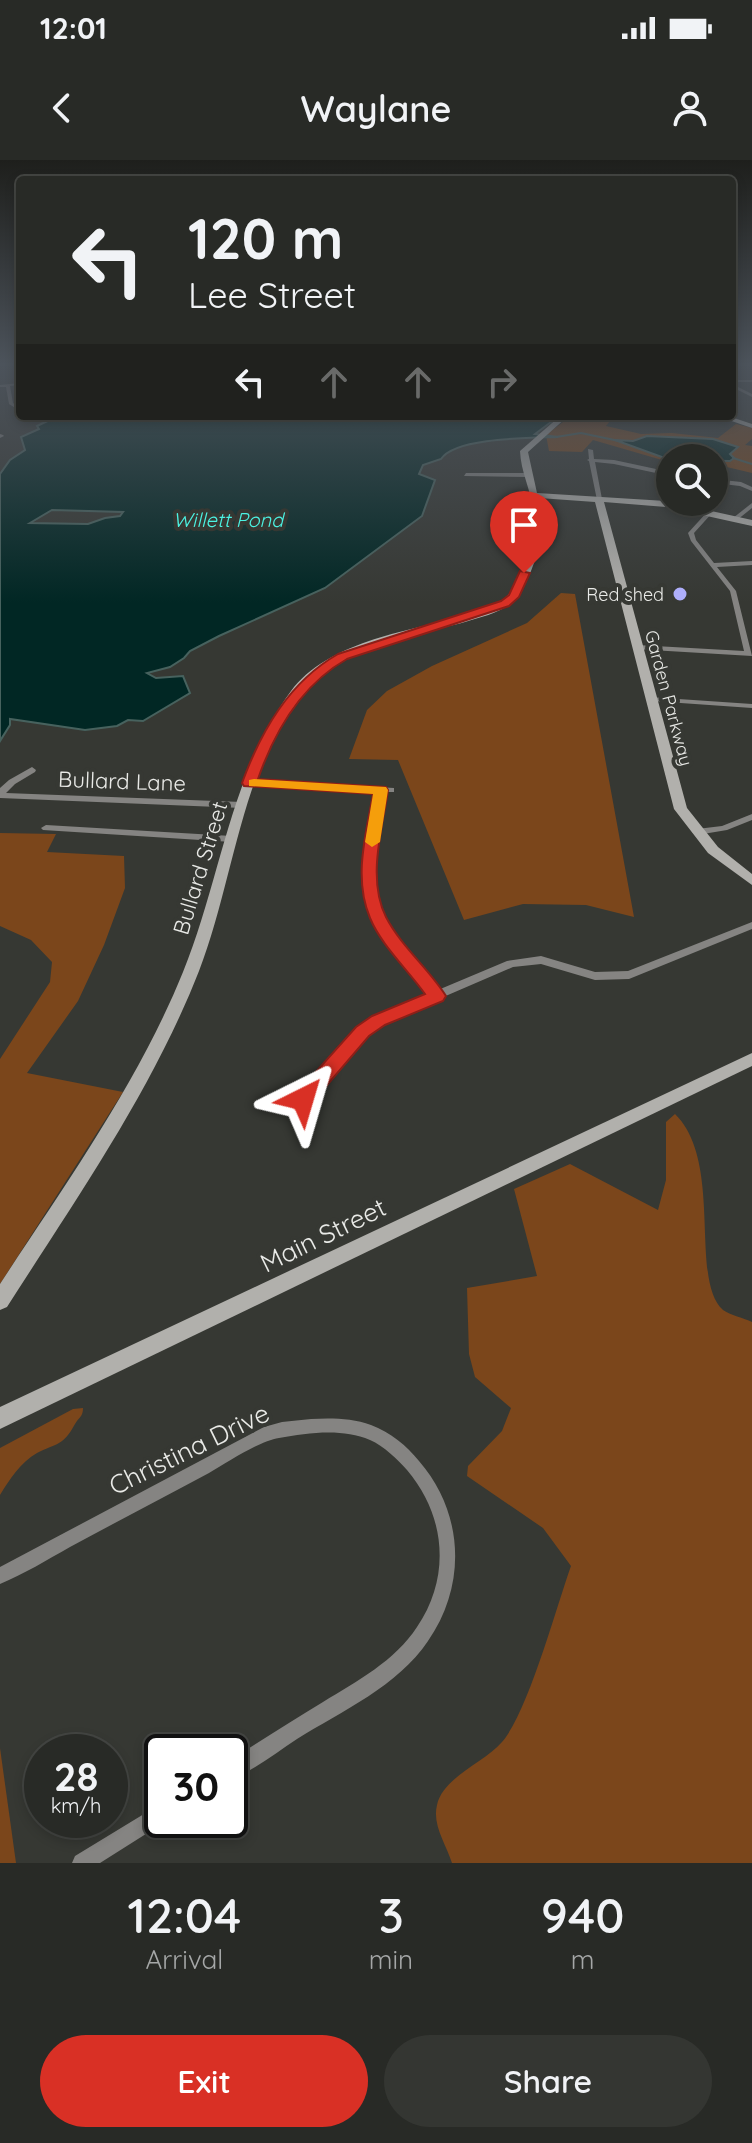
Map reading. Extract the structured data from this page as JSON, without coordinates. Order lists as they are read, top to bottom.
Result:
{
  "streets": {
    "main road": ["Garden Parkway", "Bullard Street", "Main Street"],
    "street": ["Bullard Lane", "Christina Drive"]
  },
  "crossings": [
    ["Bullard Lane", "Bullard Street"]
  ],
  "water": ["Willett Pond"],
  "places": ["Red shed"],
  "page": {
    "status": "12:01",
    "header": "Waylane",
    "turn": ["120 m", "Lee Street"],
    "speed": "28 km/h",
    "limit": "30",
    "eta": [
      "12:04",
      "Arrival",
      "3",
      "min",
      "940",
      "m"
    ],
    "buttons": ["Exit", "Share"]
  }
}
